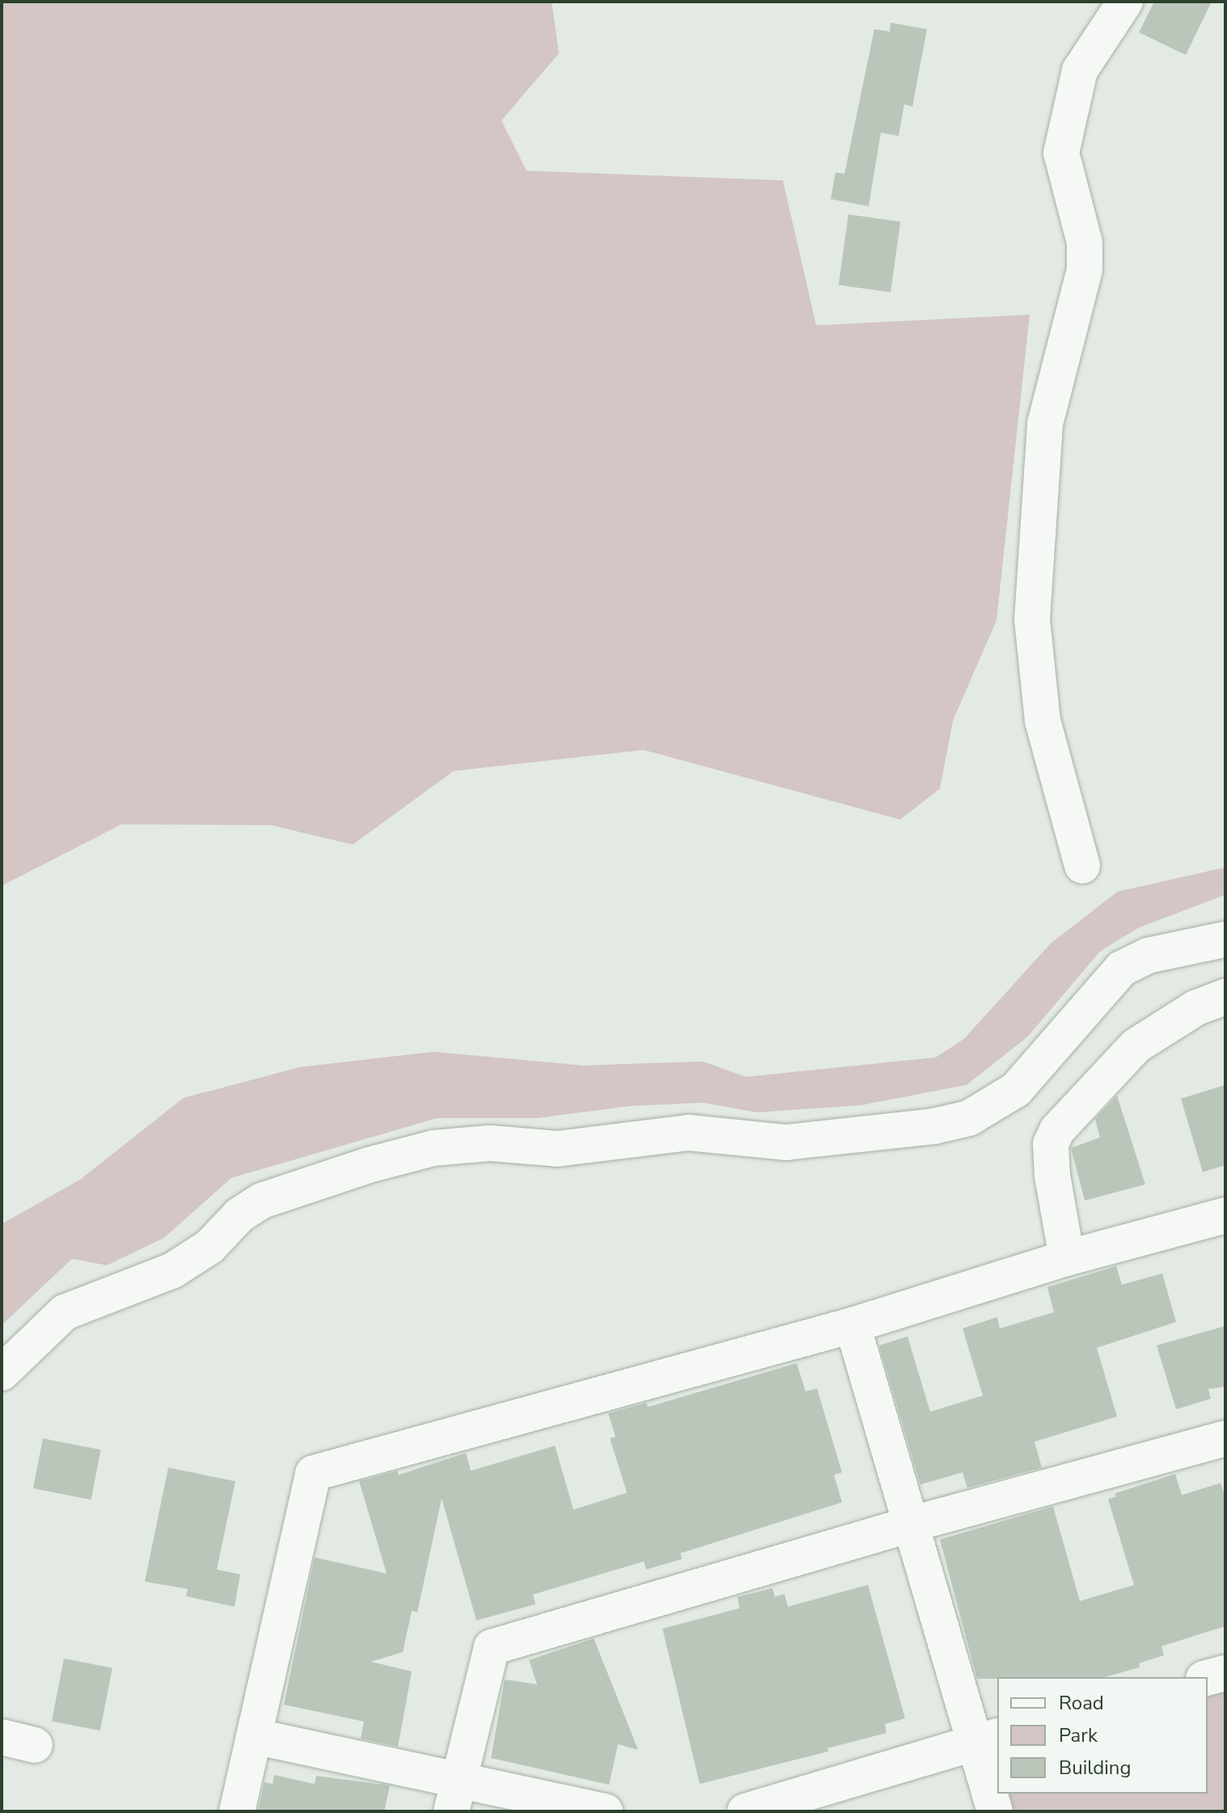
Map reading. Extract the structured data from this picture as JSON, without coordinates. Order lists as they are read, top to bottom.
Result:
{
  "legend": ["Road", "Park", "Building"]
}
